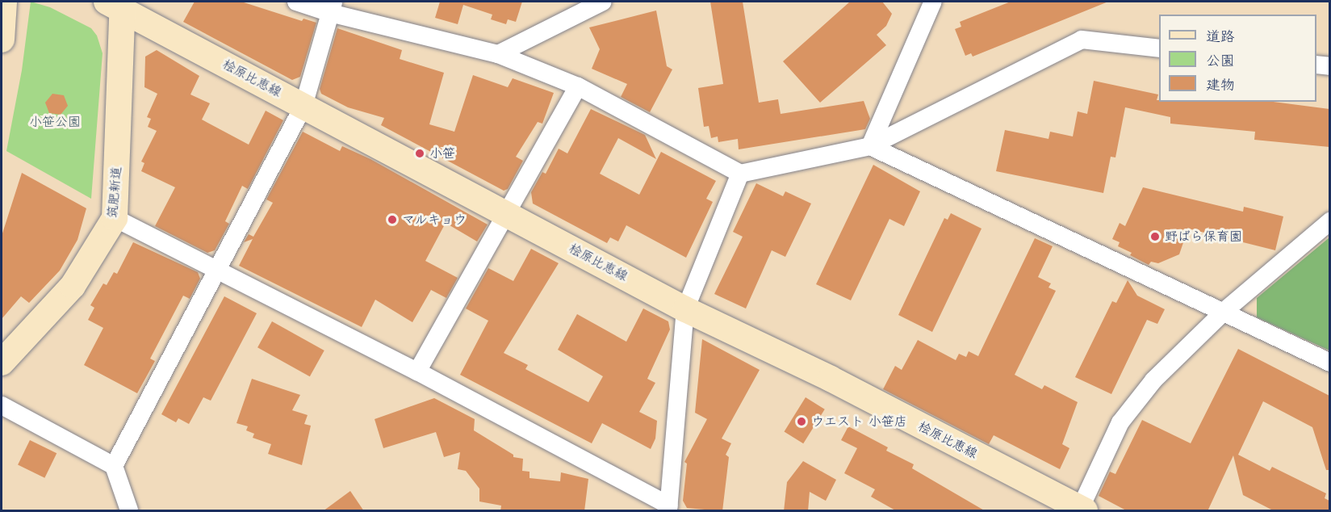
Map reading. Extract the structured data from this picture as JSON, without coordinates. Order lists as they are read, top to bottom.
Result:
{
  "streets": {
    "main road": ["桧原比恵線", "筑肥新道"]
  },
  "crossings": [
    ["桧原比恵線", "筑肥新道"]
  ],
  "parks": ["小笹公園"],
  "places": [
    "小笹",
    "マルキョウ",
    "野ばら保育園",
    "ウエスト 小笹店"
  ],
  "legend": ["道路", "公園", "建物"]
}
